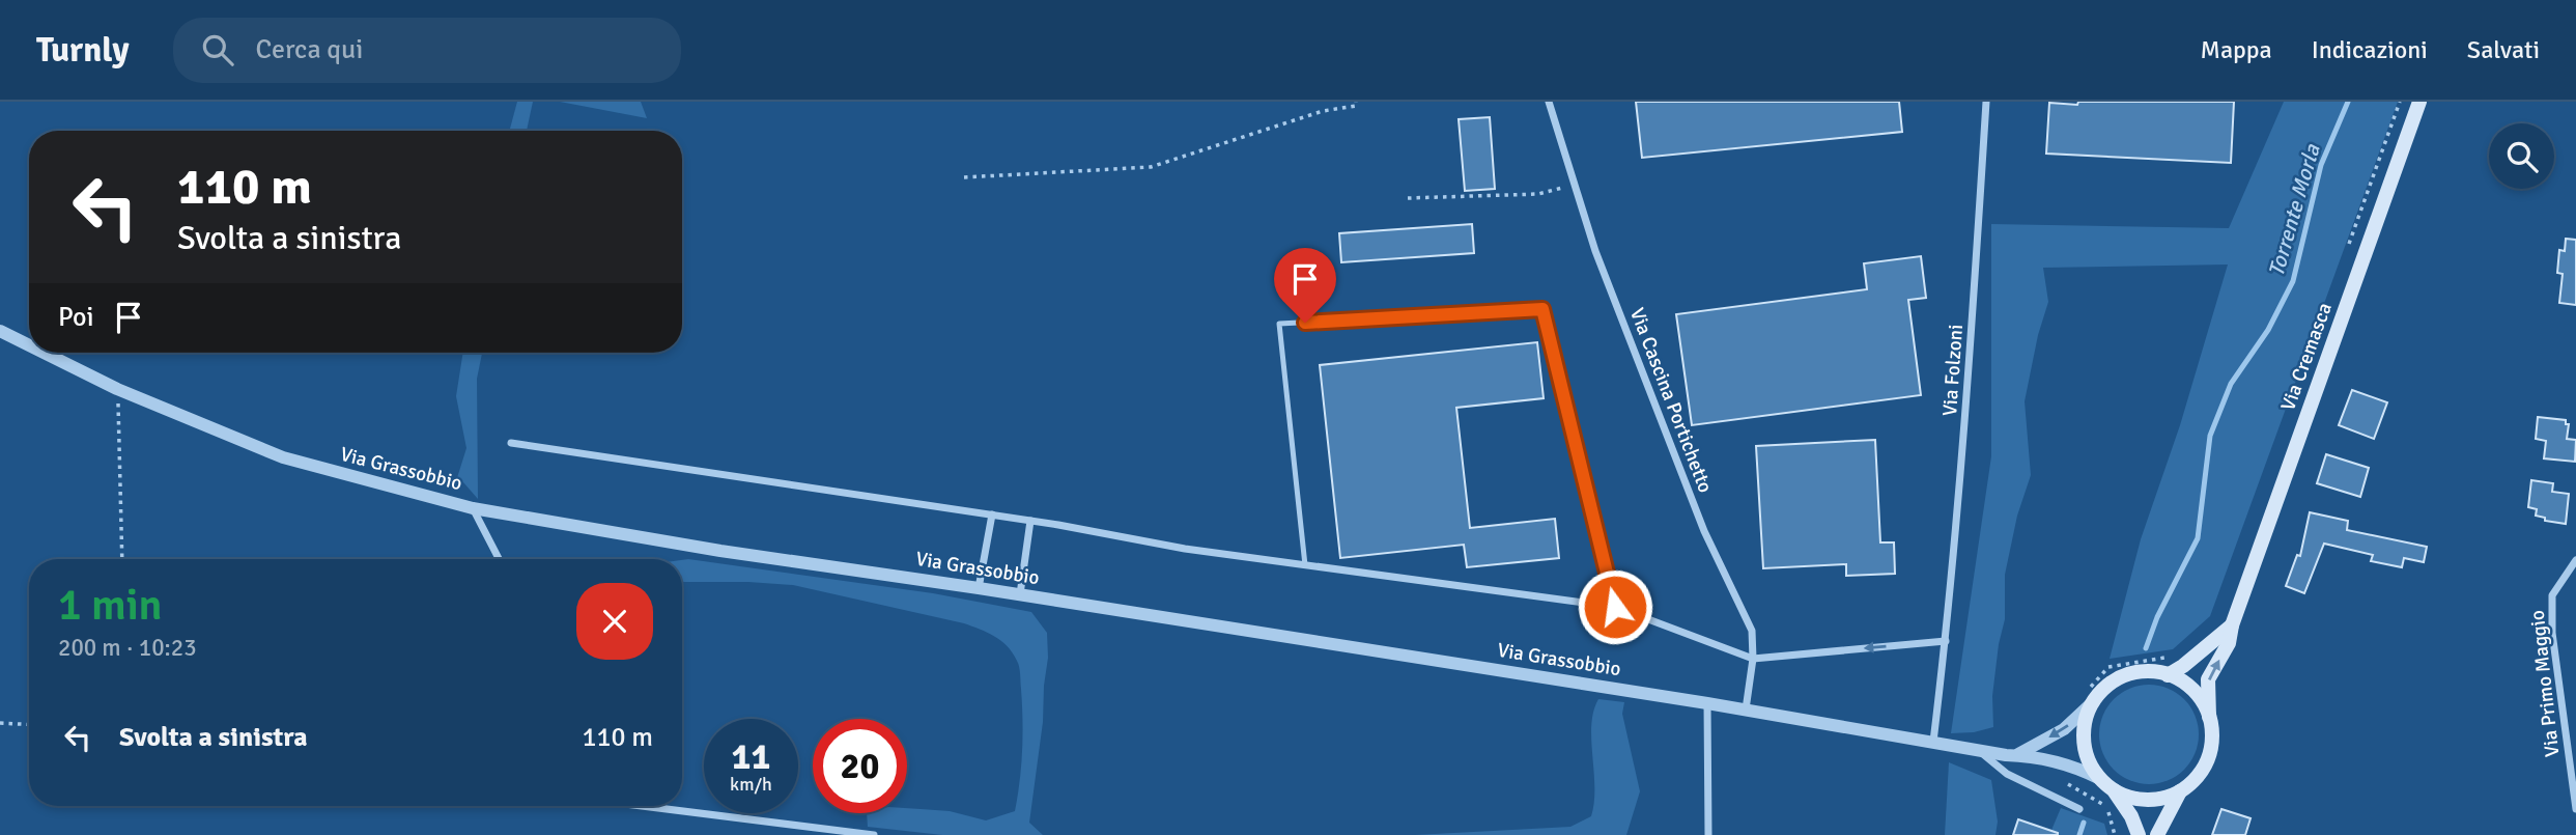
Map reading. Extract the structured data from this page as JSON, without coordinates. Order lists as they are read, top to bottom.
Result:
{
  "streets": {
    "main road": ["Via Cremasca"],
    "street": [
      "Via Folzoni",
      "Via Cascina Portichetto",
      "Via Grassobbio",
      "Via Primo Maggio"
    ]
  },
  "crossings": [
    ["Via Cremasca", "Via Grassobbio"],
    ["Via Folzoni", "Via Grassobbio"],
    ["Via Cascina Portichetto", "Via Grassobbio"]
  ],
  "water": ["Torrente Morla"],
  "page": {
    "header": "Turnly",
    "search": "Cerca qui",
    "nav": ["Mappa", "Indicazioni", "Salvati"],
    "turn": ["110 m", "Svolta a sinistra"],
    "then": "Poi",
    "heading": ["1 min", "200 m · 10:23"],
    "list": [
      {
        "name": "Svolta a sinistra",
        "value": "110 m"
      }
    ],
    "speed": "11 km/h",
    "limit": "20"
  }
}
